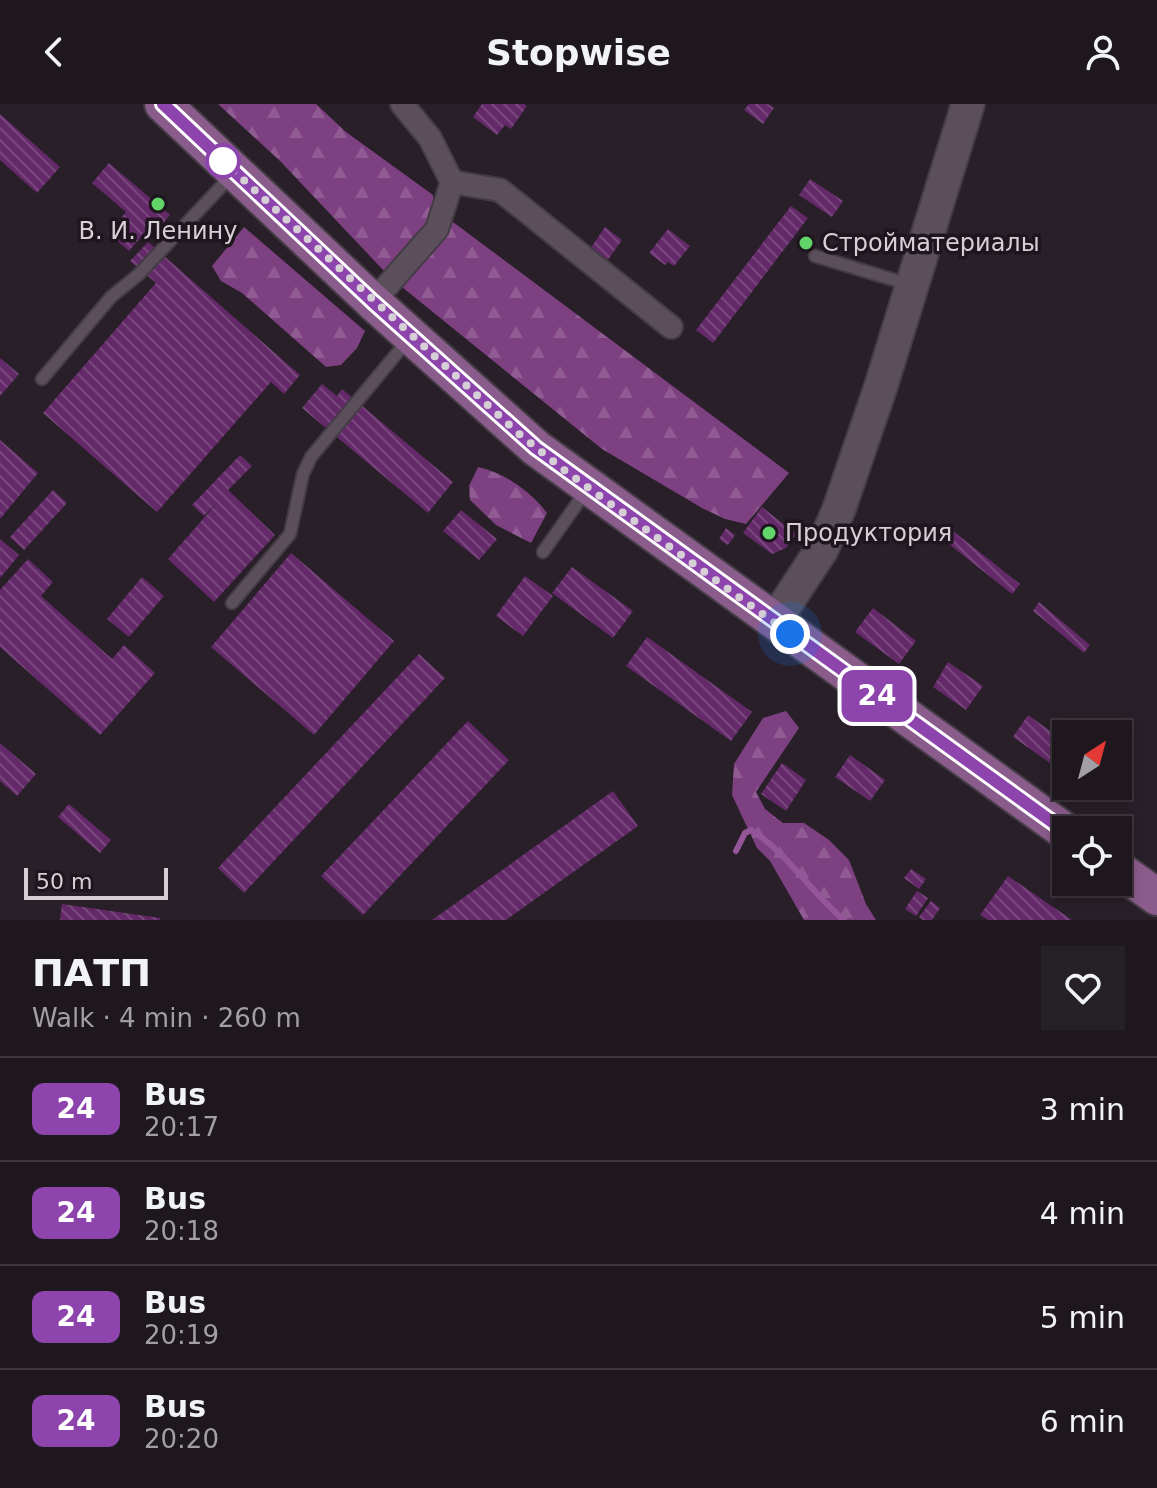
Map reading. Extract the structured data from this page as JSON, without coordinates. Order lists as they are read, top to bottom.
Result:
{
  "places": ["В. И. Ленину", "Стройматериалы", "Продуктория"],
  "lines": ["bus line 24"],
  "scale_bar": "50 m",
  "north": "top right",
  "page": {
    "header": "Stopwise",
    "on_map": "24",
    "scale": "50 m",
    "heading": ["ПАТП", "Walk · 4 min · 260 m"],
    "list": [
      {
        "mark": "24",
        "name": "Bus",
        "note": "20:17",
        "value": "3 min"
      },
      {
        "mark": "24",
        "name": "Bus",
        "note": "20:18",
        "value": "4 min"
      },
      {
        "mark": "24",
        "name": "Bus",
        "note": "20:19",
        "value": "5 min"
      },
      {
        "mark": "24",
        "name": "Bus",
        "note": "20:20",
        "value": "6 min"
      }
    ]
  }
}
